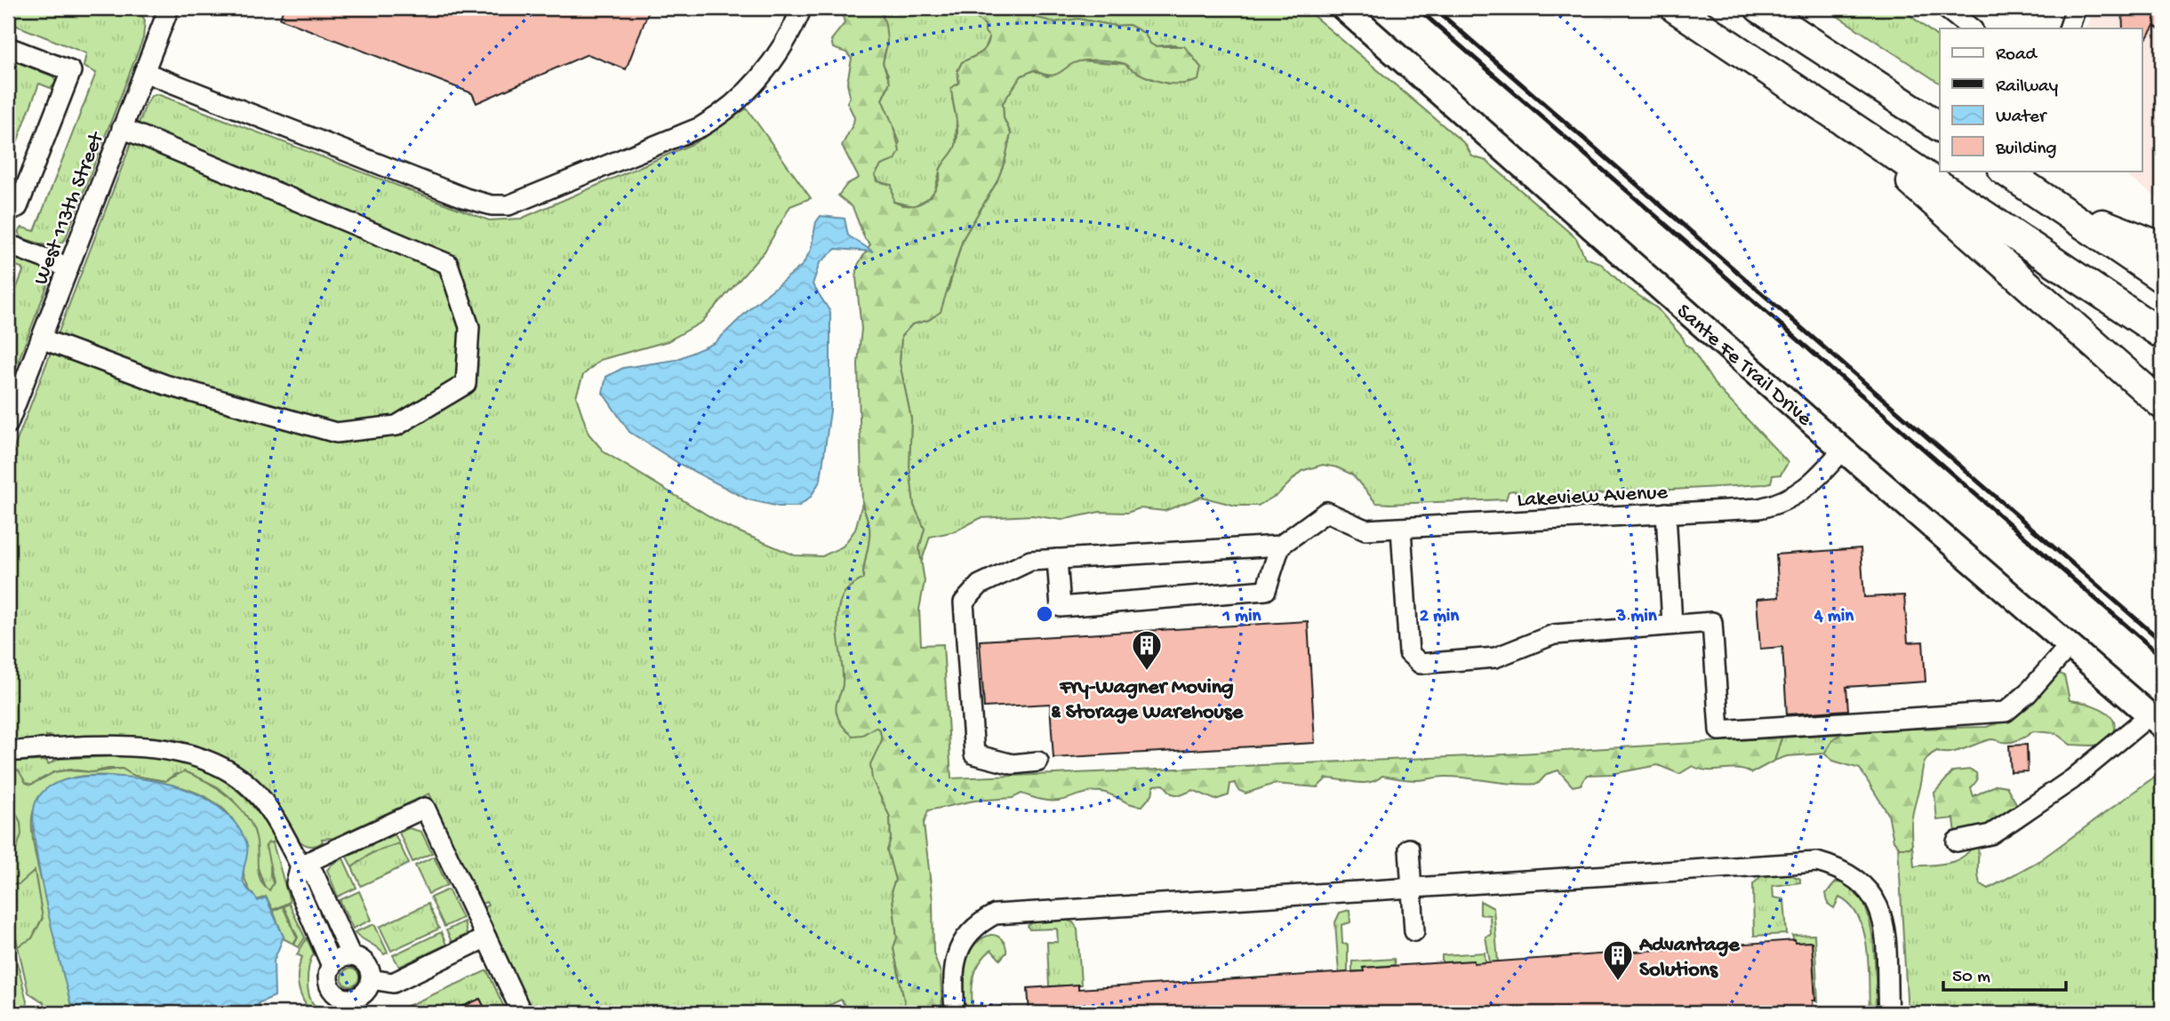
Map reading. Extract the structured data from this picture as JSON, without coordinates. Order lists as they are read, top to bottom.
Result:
{
  "streets": {
    "main road": ["Sante Fe Trail Drive"],
    "street": ["West 113th Street", "Lakeview Avenue"]
  },
  "crossings": [
    ["Sante Fe Trail Drive", "Lakeview Avenue"]
  ],
  "places": {
    "building": ["Fry-Wagner Moving & Storage Warehouse", "Advantage Solutions"]
  },
  "legend": [
    "Road",
    "Railway",
    "Water",
    "Building"
  ],
  "scale_bar": "50 m",
  "rings": [
    "1 min",
    "2 min",
    "3 min",
    "4 min"
  ]
}
